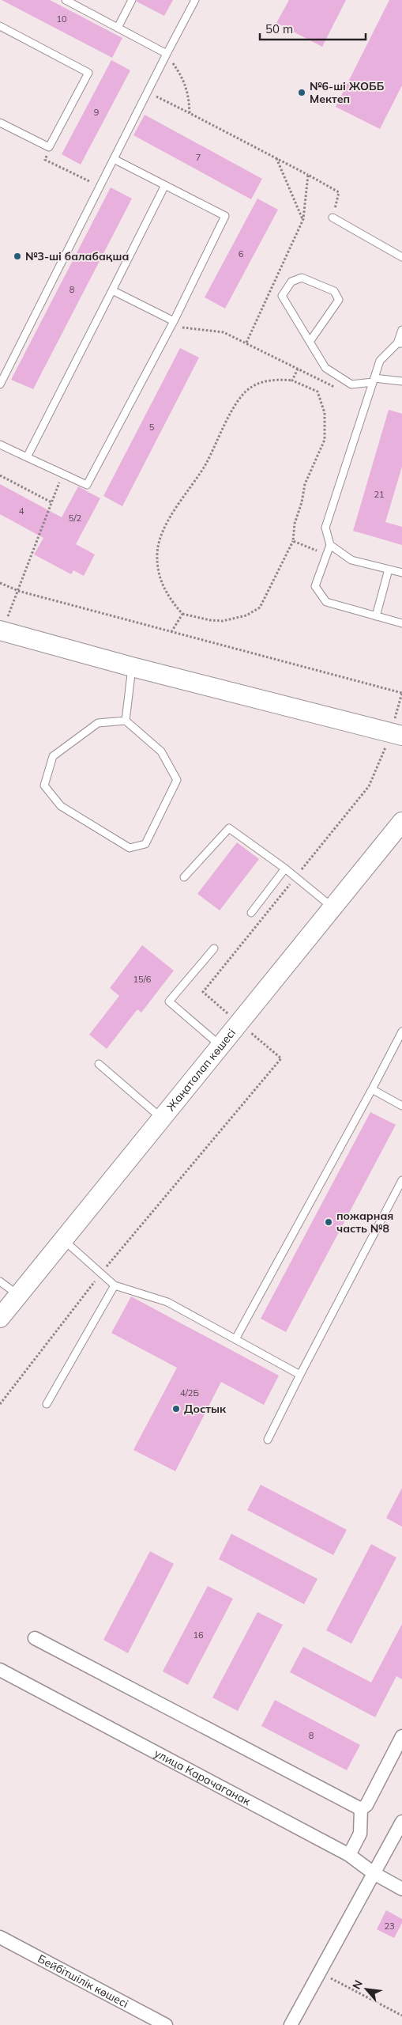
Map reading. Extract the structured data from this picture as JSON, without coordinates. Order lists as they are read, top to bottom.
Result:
{
  "streets": {
    "main road": ["Жаңаталап көшесі"],
    "street": ["улица Карачаганак", "Бейбітшілік көшесі"]
  },
  "places": [
    "№6-ші ЖОББ Мектеп",
    "№3-ші балабақша",
    "пожарная часть №8",
    "Достык"
  ],
  "house_numbers": [
    "10",
    "9",
    "7",
    "6",
    "8",
    "5",
    "21",
    "4",
    "5/2",
    "15/6",
    "4/2Б",
    "16",
    "8",
    "23"
  ],
  "scale_bar": "50 m",
  "north": "top left"
}
